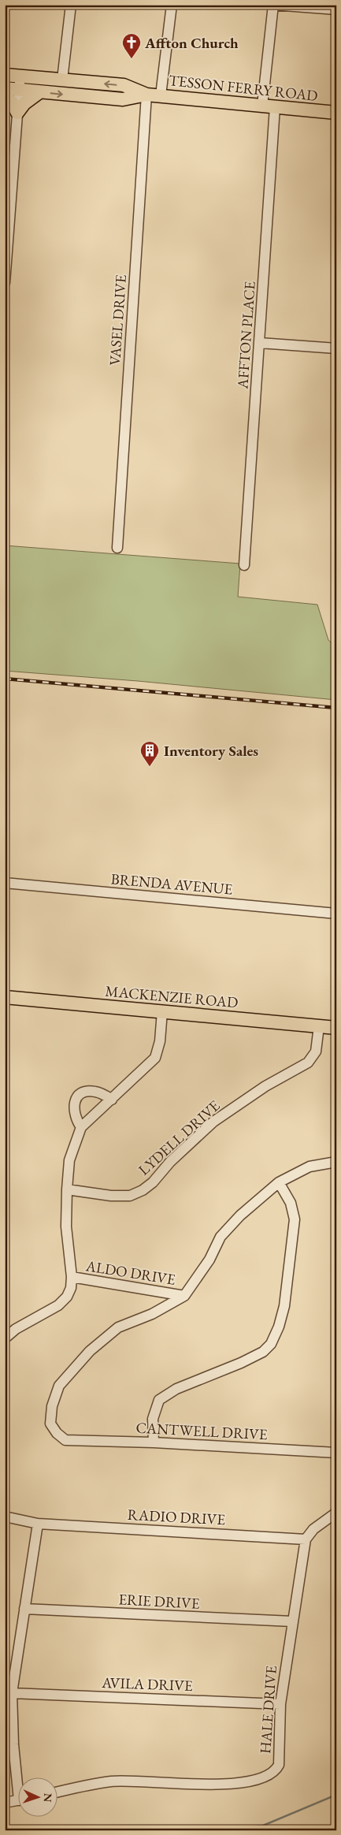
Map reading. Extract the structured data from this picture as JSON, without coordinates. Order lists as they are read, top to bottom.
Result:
{
  "streets": {
    "main road": ["TESSON FERRY ROAD", "MACKENZIE ROAD"],
    "street": [
      "VASEL DRIVE",
      "AFFTON PLACE",
      "BRENDA AVENUE",
      "LYDELL DRIVE",
      "ALDO DRIVE",
      "CANTWELL DRIVE",
      "RADIO DRIVE",
      "ERIE DRIVE",
      "AVILA DRIVE",
      "HALE DRIVE"
    ]
  },
  "crossings": [
    ["TESSON FERRY ROAD", "VASEL DRIVE"],
    ["TESSON FERRY ROAD", "AFFTON PLACE"],
    ["MACKENZIE ROAD", "LYDELL DRIVE"],
    ["ALDO DRIVE", "CANTWELL DRIVE"],
    ["RADIO DRIVE", "HALE DRIVE"],
    ["ERIE DRIVE", "HALE DRIVE"],
    ["AVILA DRIVE", "HALE DRIVE"]
  ],
  "places": {
    "church": ["Affton Church"],
    "building": ["Inventory Sales"]
  },
  "north": "right"
}
